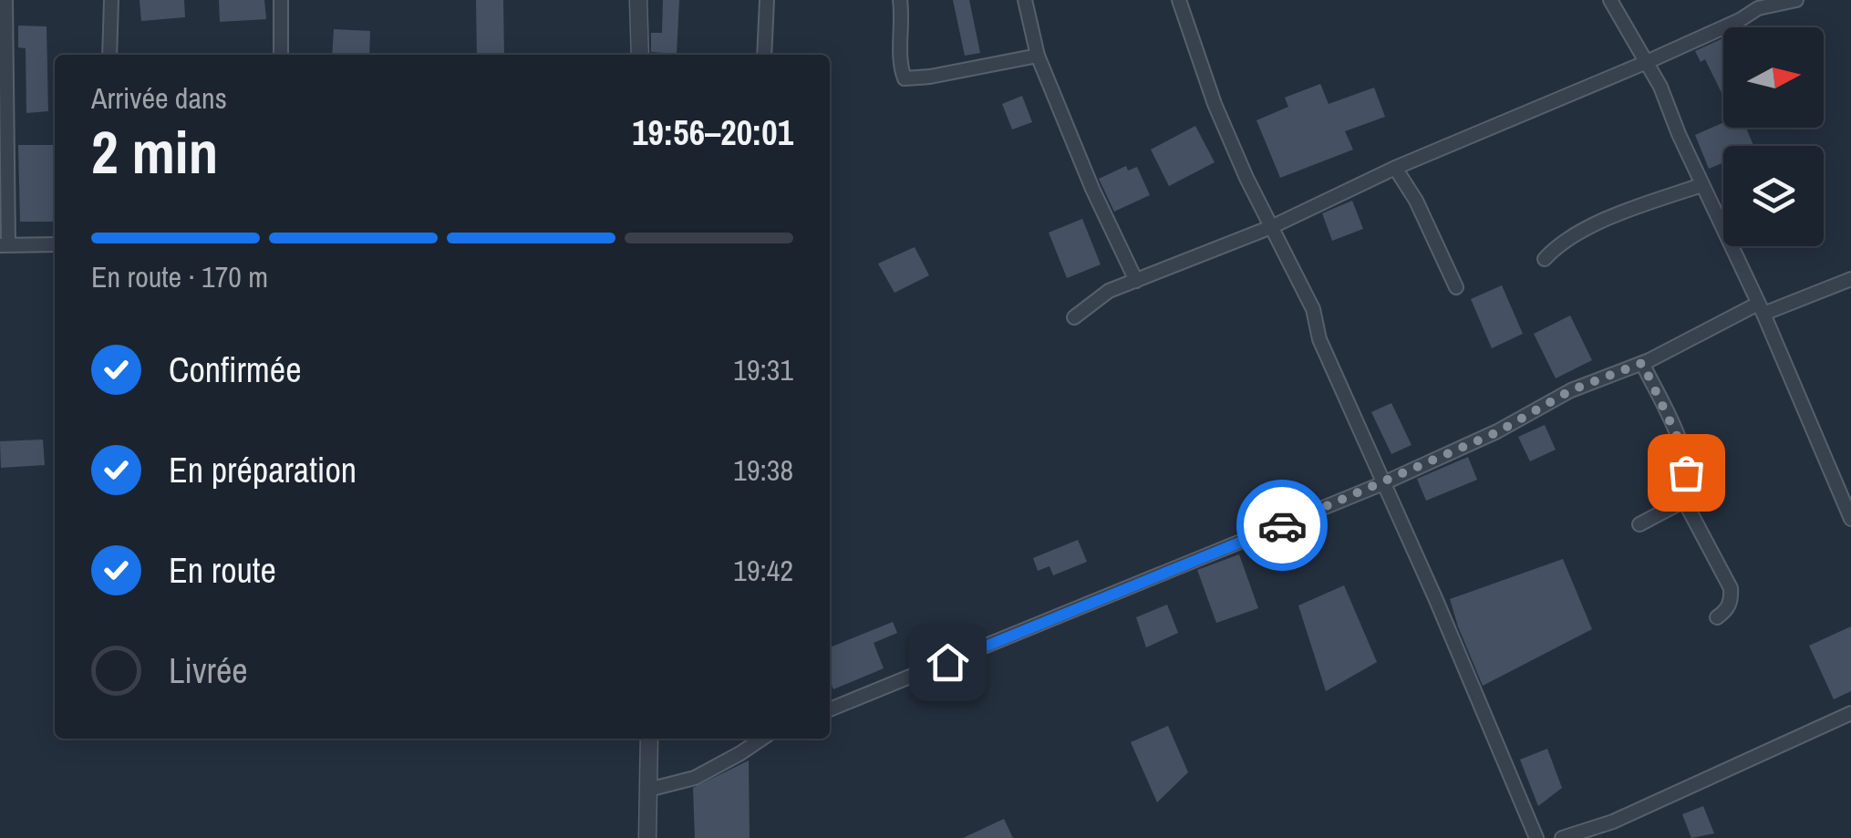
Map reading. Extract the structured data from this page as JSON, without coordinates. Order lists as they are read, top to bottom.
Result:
{
  "north": "right",
  "page": {
    "heading": ["2 min", "Arrivée dans", "19:56–20:01"],
    "bar": "En route · 170 m",
    "list": [
      ["Confirmée", "19:31"],
      ["En préparation", "19:38"],
      ["En route", "19:42"],
      "Livrée"
    ]
  }
}
